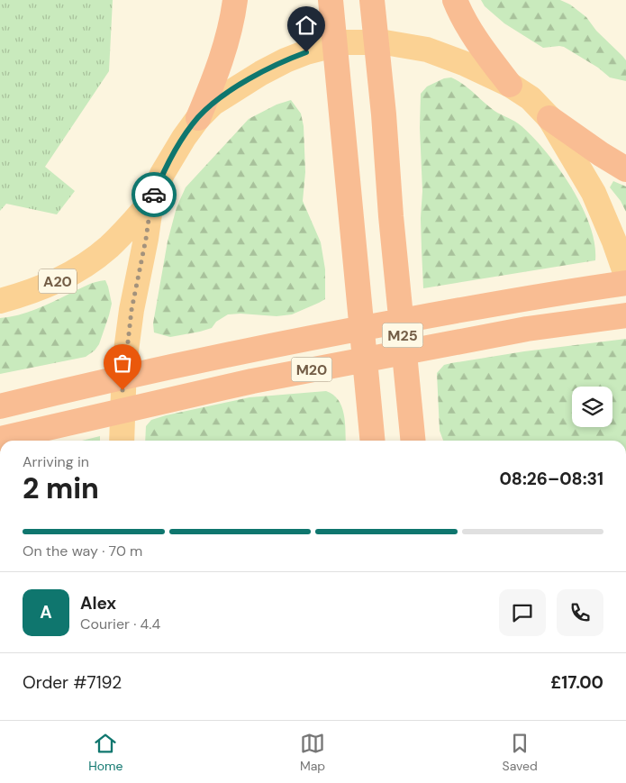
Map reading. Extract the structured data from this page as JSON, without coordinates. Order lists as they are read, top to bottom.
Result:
{
  "streets": {
    "highway": ["A20", "M25", "M20"]
  },
  "page": {
    "heading": ["2 min", "Arriving in", "08:26–08:31"],
    "panel": [
      "Alex",
      "Courier · 4.4",
      "Order #7192",
      "£17.00"
    ],
    "bar": "On the way · 70 m",
    "round": "A",
    "tabs": ["Home", "Map", "Saved"]
  }
}
